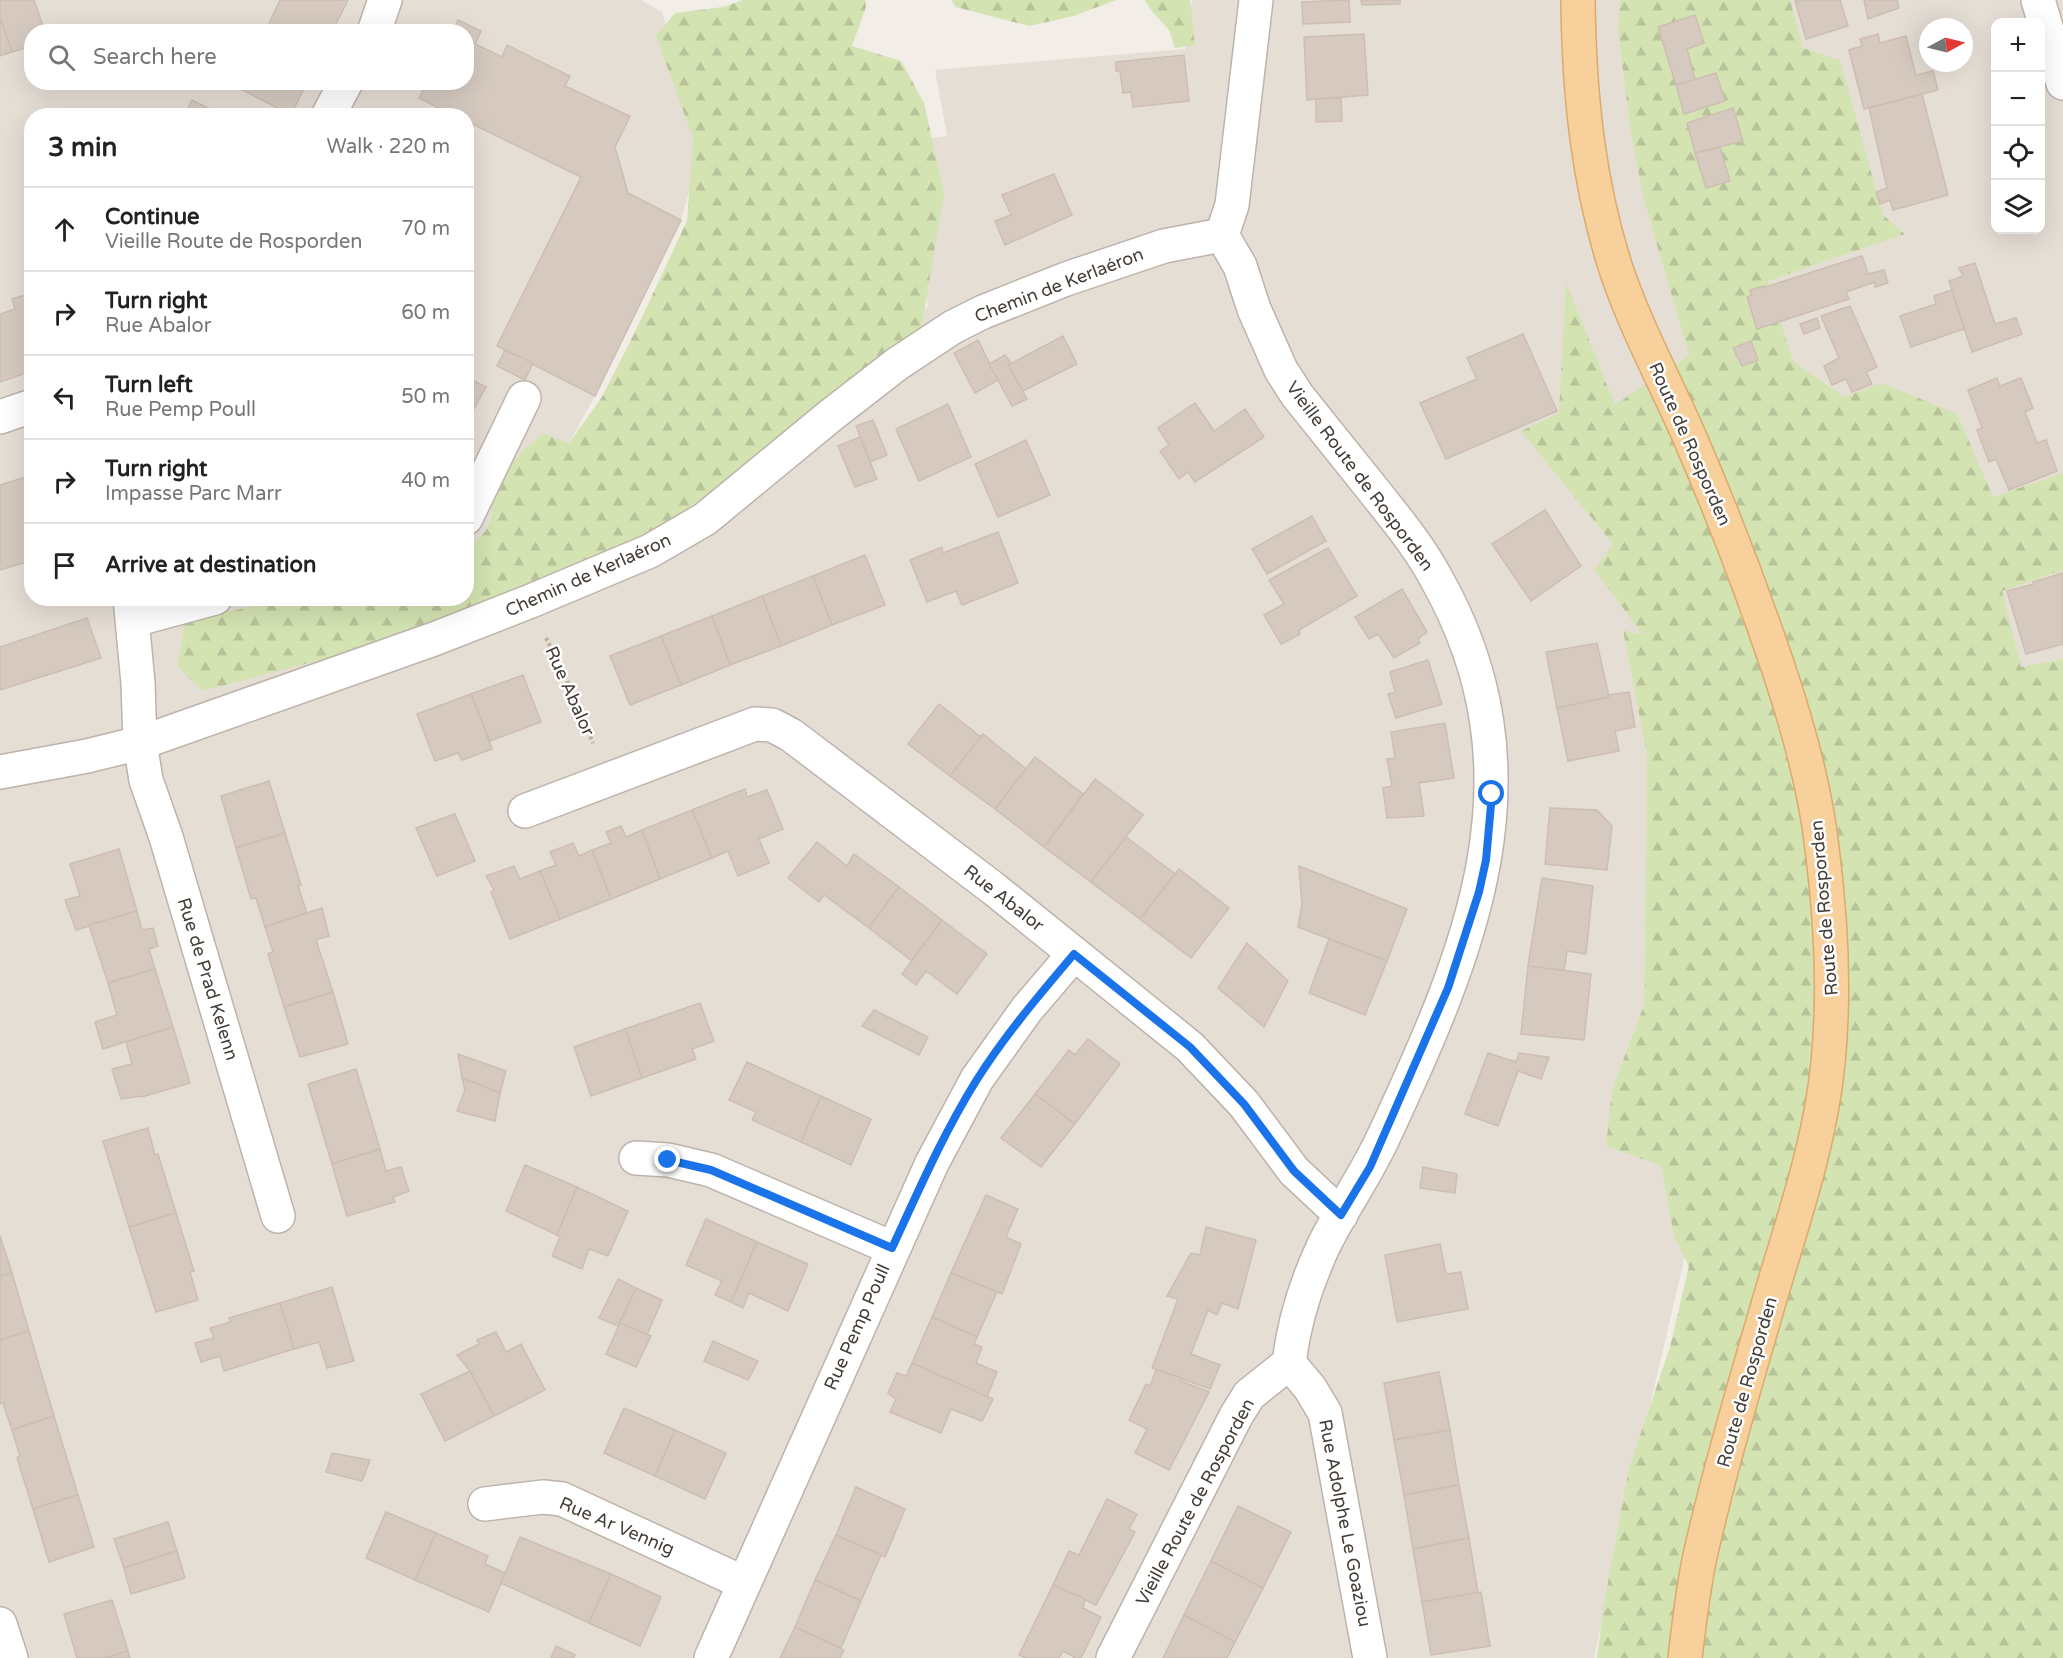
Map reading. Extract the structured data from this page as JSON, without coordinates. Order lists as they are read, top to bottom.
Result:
{
  "streets": {
    "main road": ["Route de Rosporden"],
    "street": [
      "Chemin de Kerlaéron",
      "Vieille Route de Rosporden",
      "Rue Abalor",
      "Rue de Prad Kelenn",
      "Rue Pemp Poull",
      "Rue Adolphe Le Goaziou",
      "Rue Ar Vennig"
    ]
  },
  "crossings": [
    ["Chemin de Kerlaéron", "Vieille Route de Rosporden"],
    ["Chemin de Kerlaéron", "Rue Abalor"],
    ["Chemin de Kerlaéron", "Rue de Prad Kelenn"],
    ["Vieille Route de Rosporden", "Rue Abalor"],
    ["Vieille Route de Rosporden", "Rue Adolphe Le Goaziou"],
    ["Rue Abalor", "Rue Pemp Poull"],
    ["Rue Pemp Poull", "Rue Ar Vennig"]
  ],
  "north": "right",
  "page": {
    "map_buttons": ["+", "−"],
    "search": "Search here",
    "heading": ["3 min", "Walk · 220 m"],
    "list": [
      ["Continue", "Vieille Route de Rosporden", "70 m"],
      ["Turn right", "Rue Abalor", "60 m"],
      ["Turn left", "Rue Pemp Poull", "50 m"],
      ["Turn right", "Impasse Parc Marr", "40 m"],
      "Arrive at destination"
    ]
  }
}
